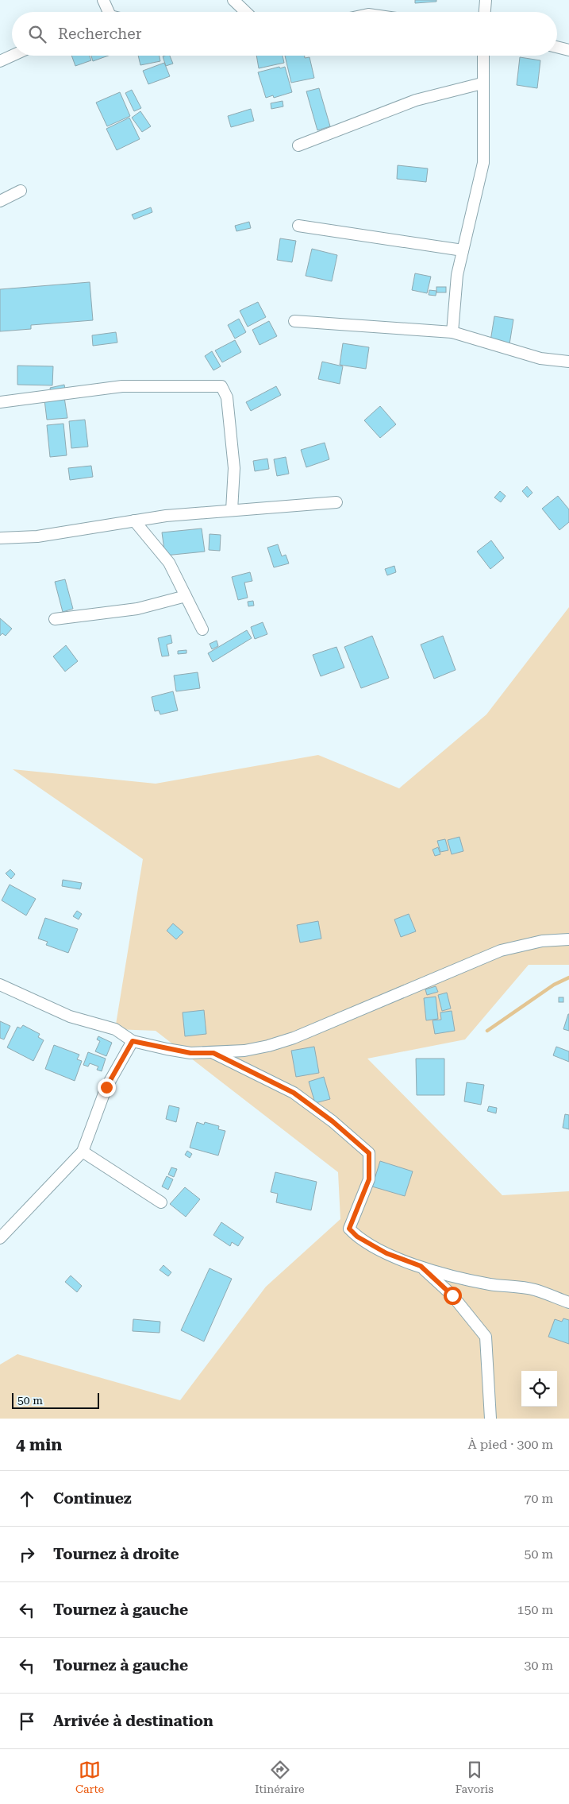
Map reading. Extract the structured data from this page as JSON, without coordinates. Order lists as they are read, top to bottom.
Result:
{
  "scale_bar": "50 m",
  "page": {
    "search": "Rechercher",
    "scale": "50 m",
    "heading": ["4 min", "À pied · 300 m"],
    "list": [
      ["Continuez", "70 m"],
      ["Tournez à droite", "50 m"],
      ["Tournez à gauche", "150 m"],
      ["Tournez à gauche", "30 m"],
      "Arrivée à destination"
    ],
    "nav": ["Carte", "Itinéraire", "Favoris"]
  }
}
